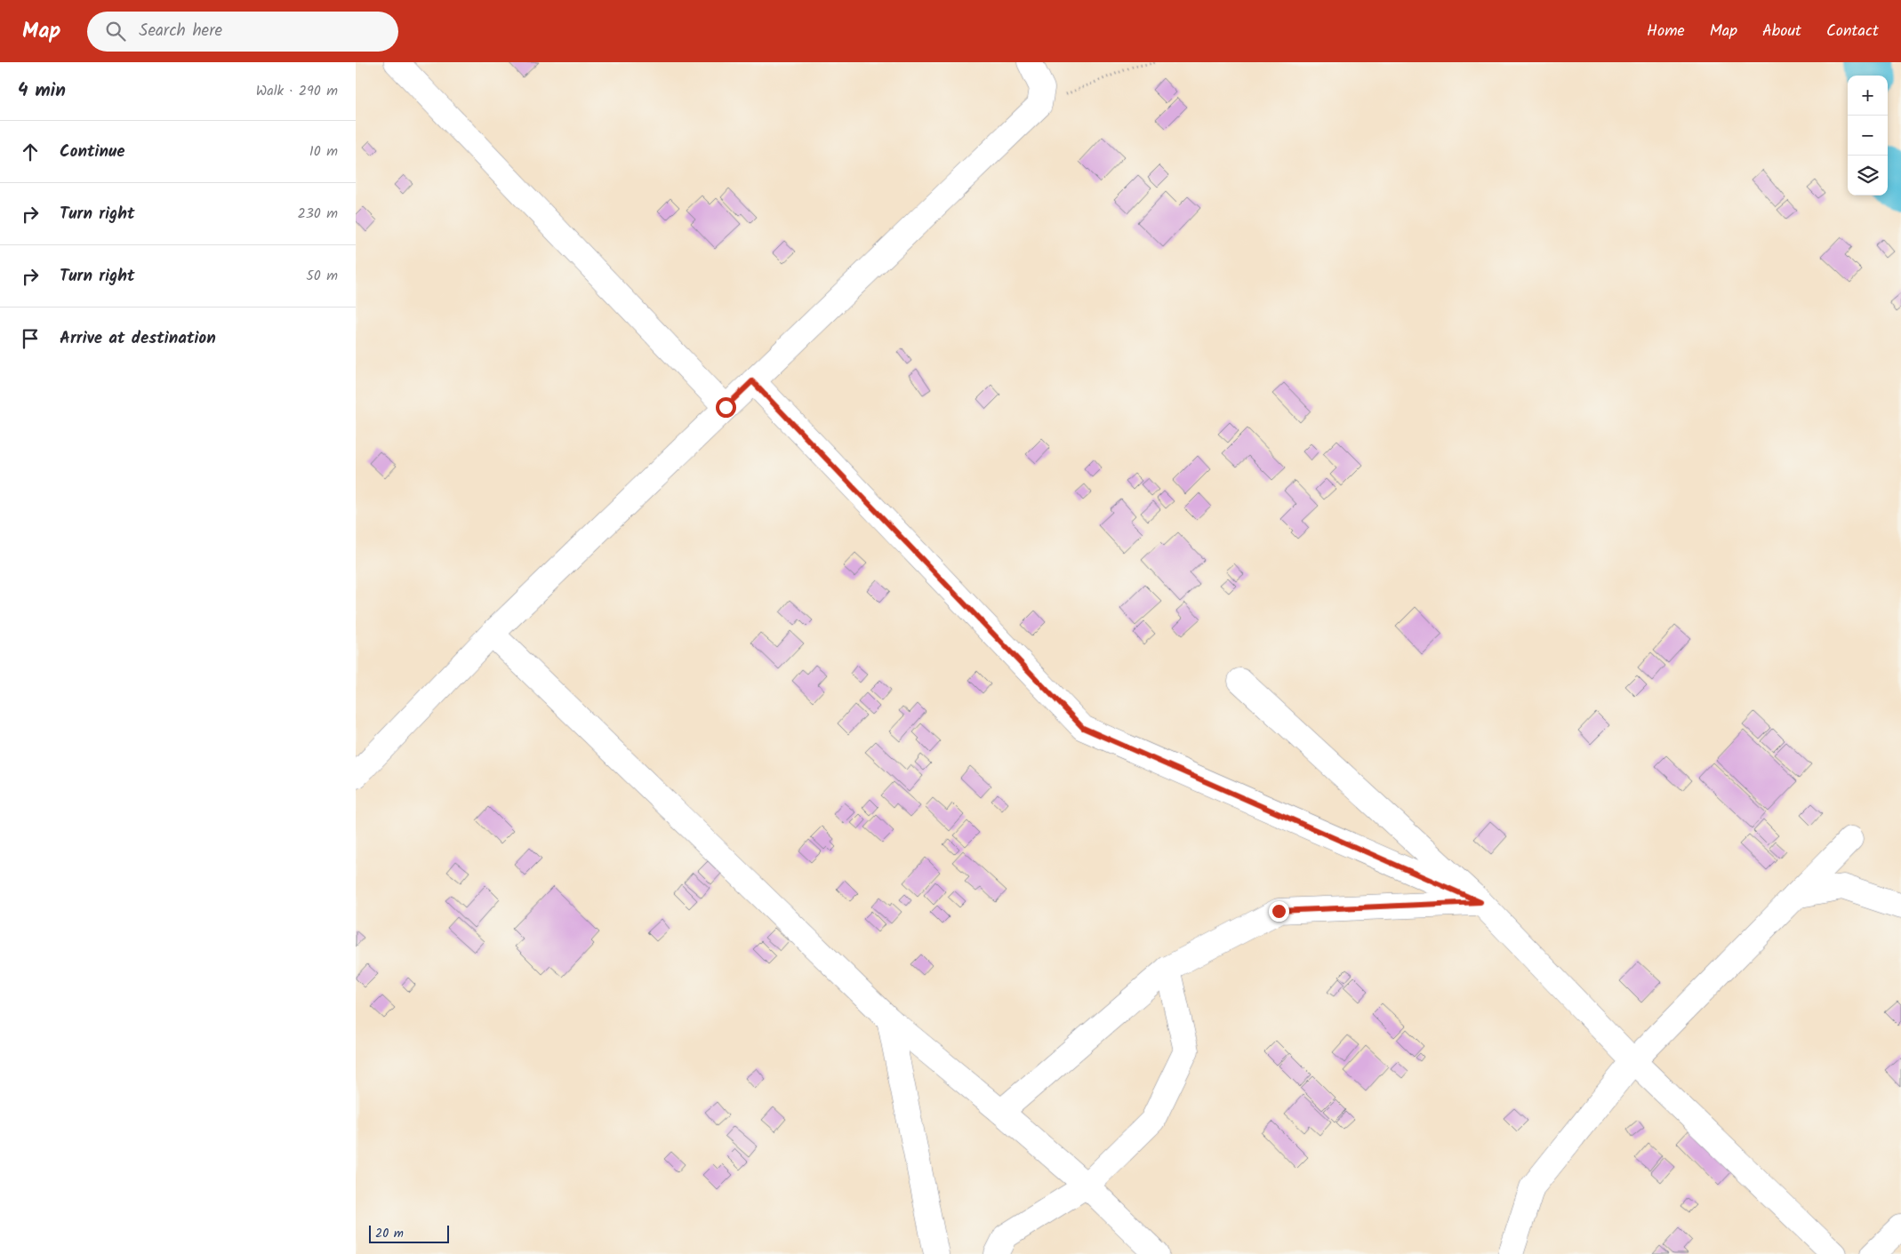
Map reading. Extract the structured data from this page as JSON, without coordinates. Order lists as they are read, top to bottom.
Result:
{
  "scale_bar": "20 m",
  "page": {
    "header": "Map",
    "search": "Search here",
    "nav": [
      "Home",
      "Map",
      "About",
      "Contact"
    ],
    "heading": ["4 min", "Walk · 290 m"],
    "map_buttons": ["+", "−"],
    "list": [
      ["Continue", "10 m"],
      ["Turn right", "230 m"],
      ["Turn right", "50 m"],
      "Arrive at destination"
    ],
    "scale": "20 m"
  }
}
